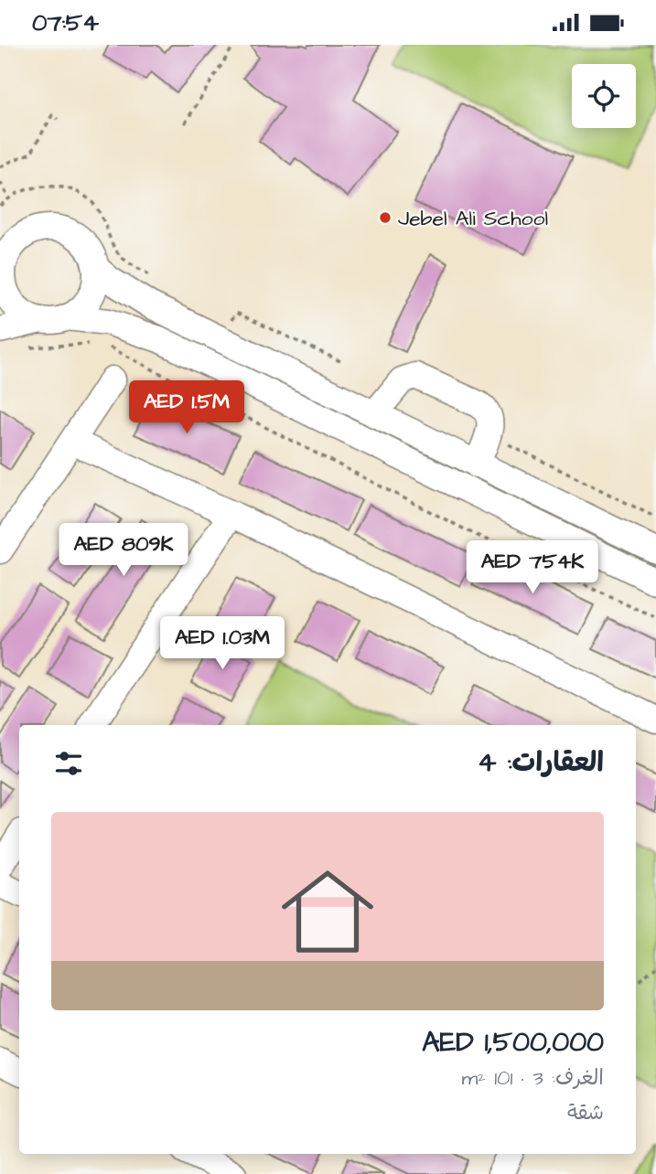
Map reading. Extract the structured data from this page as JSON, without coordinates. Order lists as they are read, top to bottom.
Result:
{
  "places": ["Jebel Ali School"],
  "page": {
    "status": "07:54",
    "price": [
      "AED 1.5M",
      "AED 809K",
      "AED 754K",
      "AED 1.03M"
    ],
    "heading": "العقارات: 4",
    "list": [
      {
        "name": "AED 1,500,000",
        "note": "الغرف: 3 · 101 m² · شقة"
      }
    ]
  }
}
